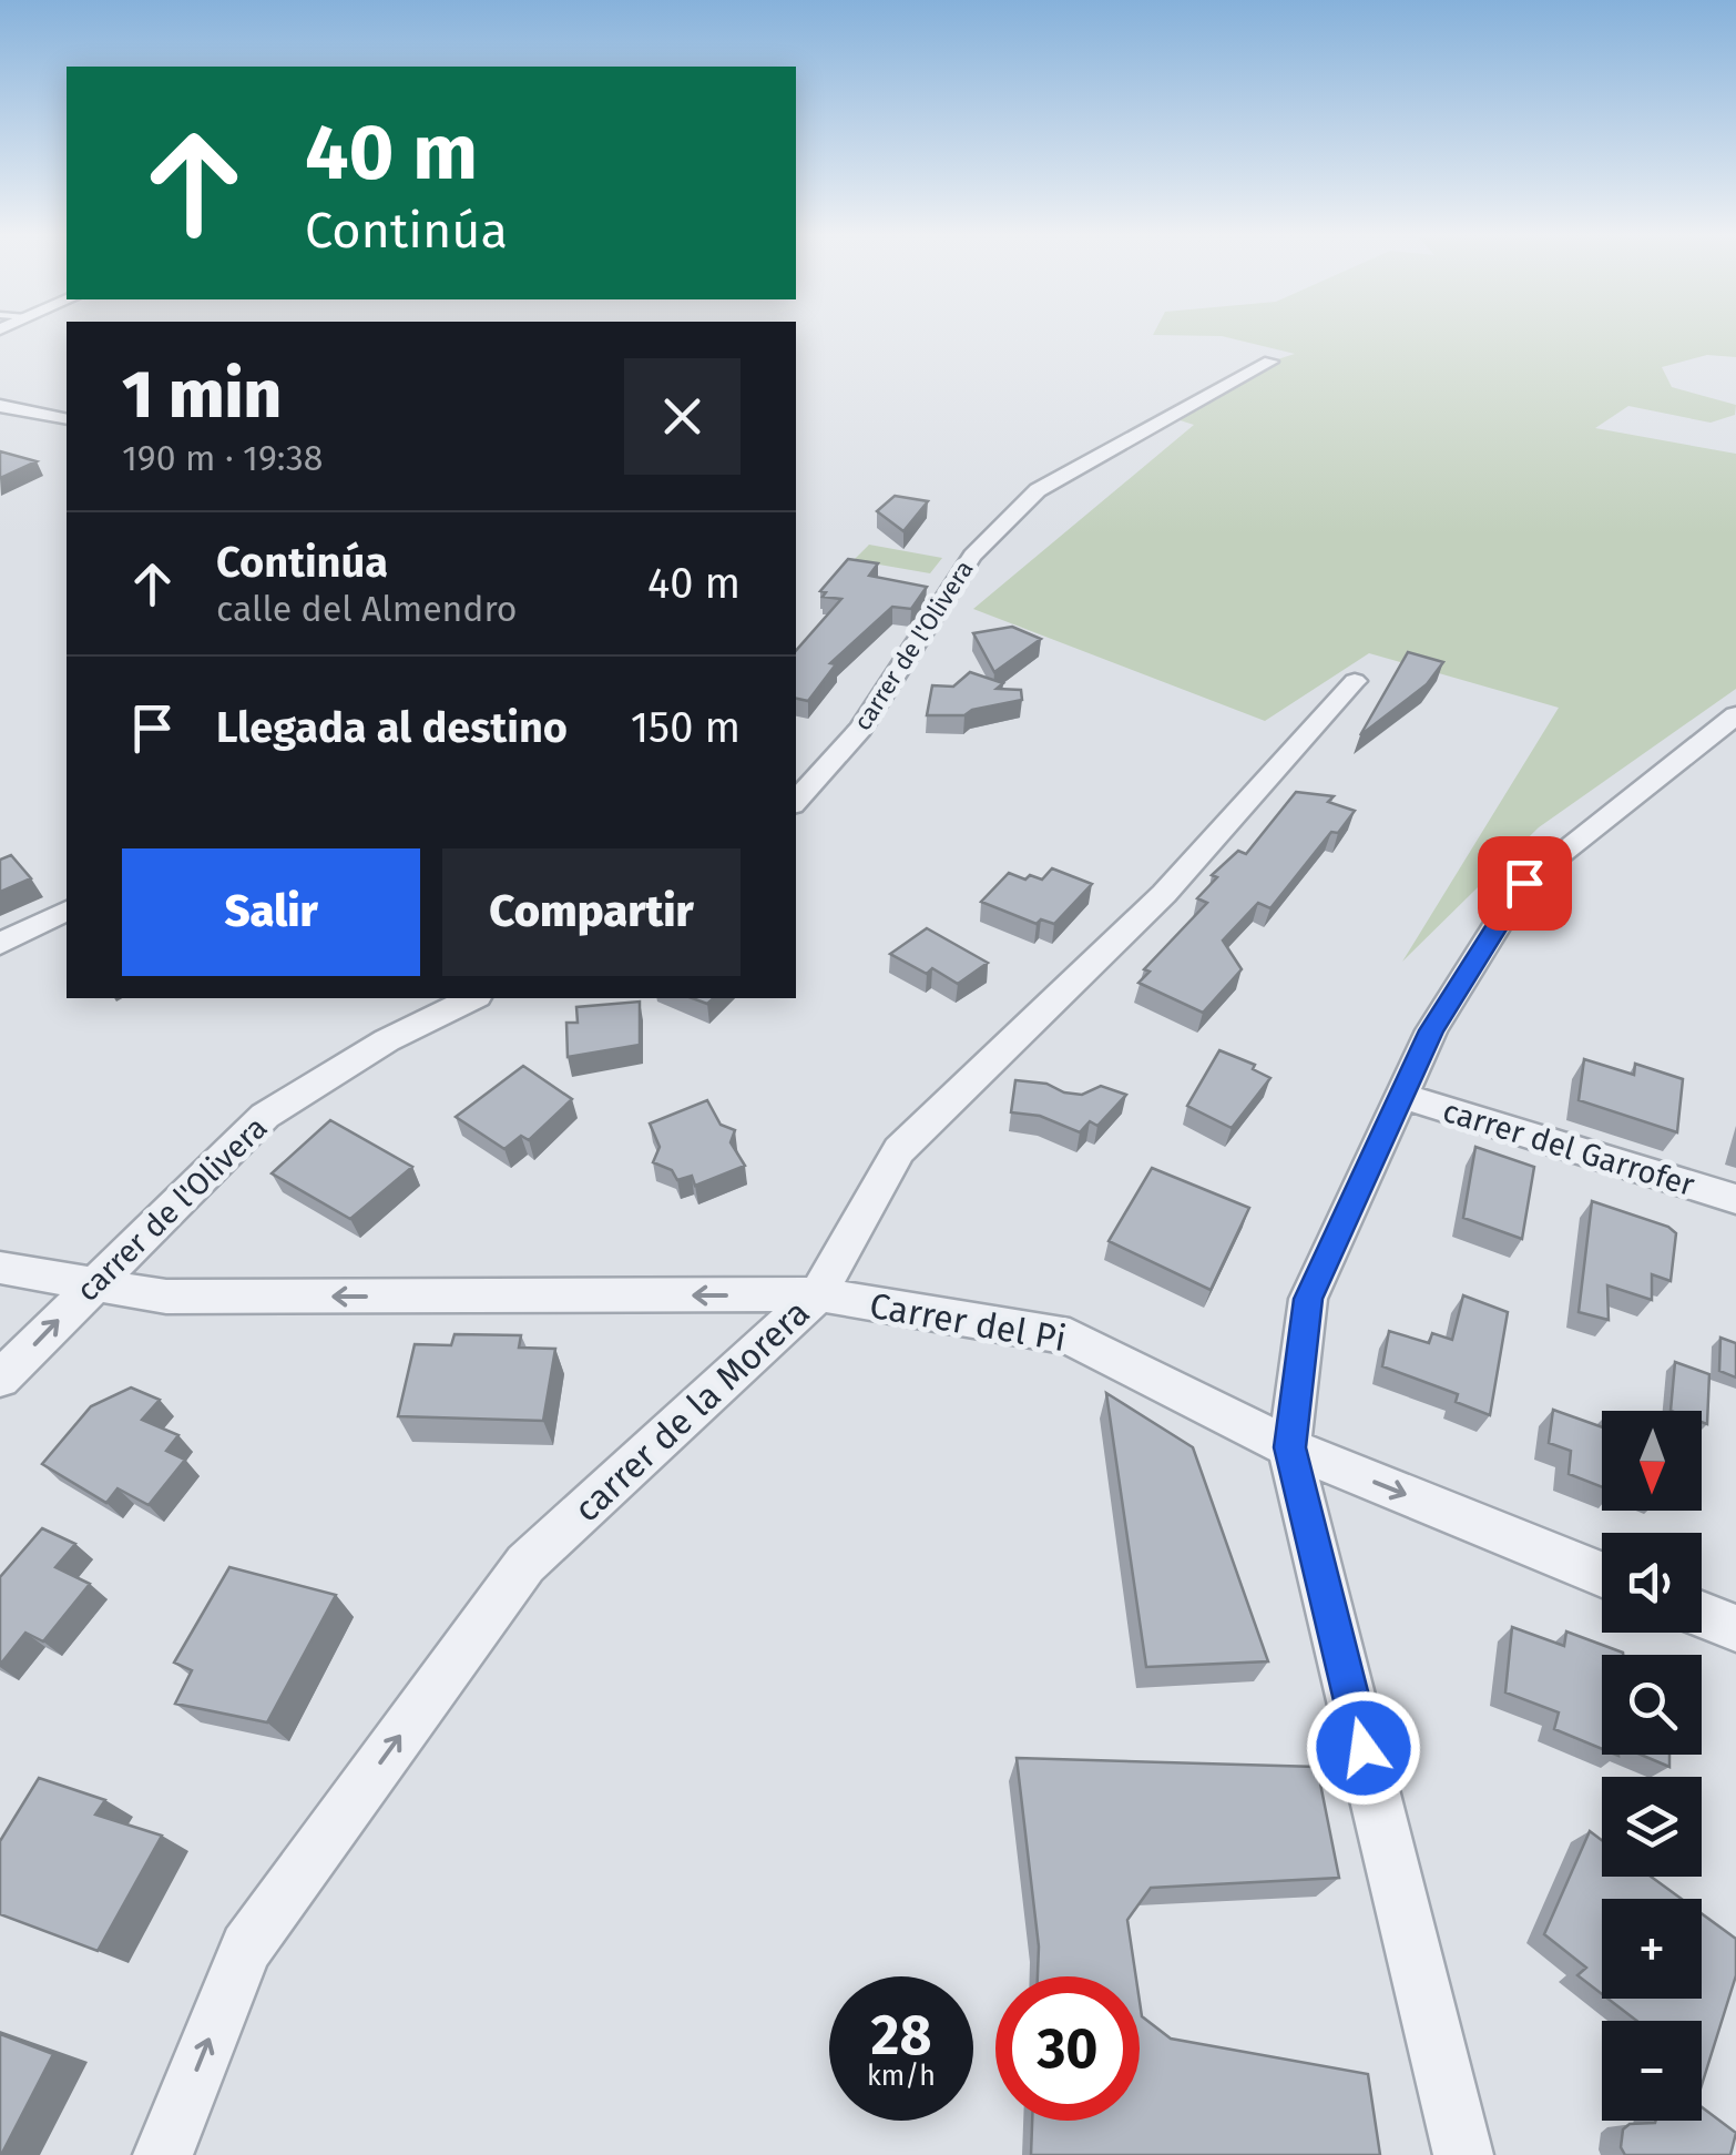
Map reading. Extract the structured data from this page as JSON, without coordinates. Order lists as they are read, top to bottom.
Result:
{
  "streets": {
    "street": [
      "carrer de l'Olivera",
      "carrer del Garrofer",
      "Carrer del Pi",
      "carrer de la Morera"
    ]
  },
  "crossings": [
    ["carrer de l'Olivera", "Carrer del Pi"],
    ["Carrer del Pi", "carrer de la Morera"]
  ],
  "one_way": ["carrer de la Morera"],
  "north": "bottom",
  "page": {
    "turn": ["40 m", "Continúa"],
    "heading": ["1 min", "190 m · 19:38"],
    "list": [
      {
        "name": "Continúa",
        "note": "calle del Almendro",
        "value": "40 m"
      },
      {
        "name": "Llegada al destino",
        "value": "150 m"
      }
    ],
    "buttons": ["Salir", "Compartir"],
    "map_buttons": ["+", "−"],
    "speed": "28 km/h",
    "limit": "30"
  }
}
